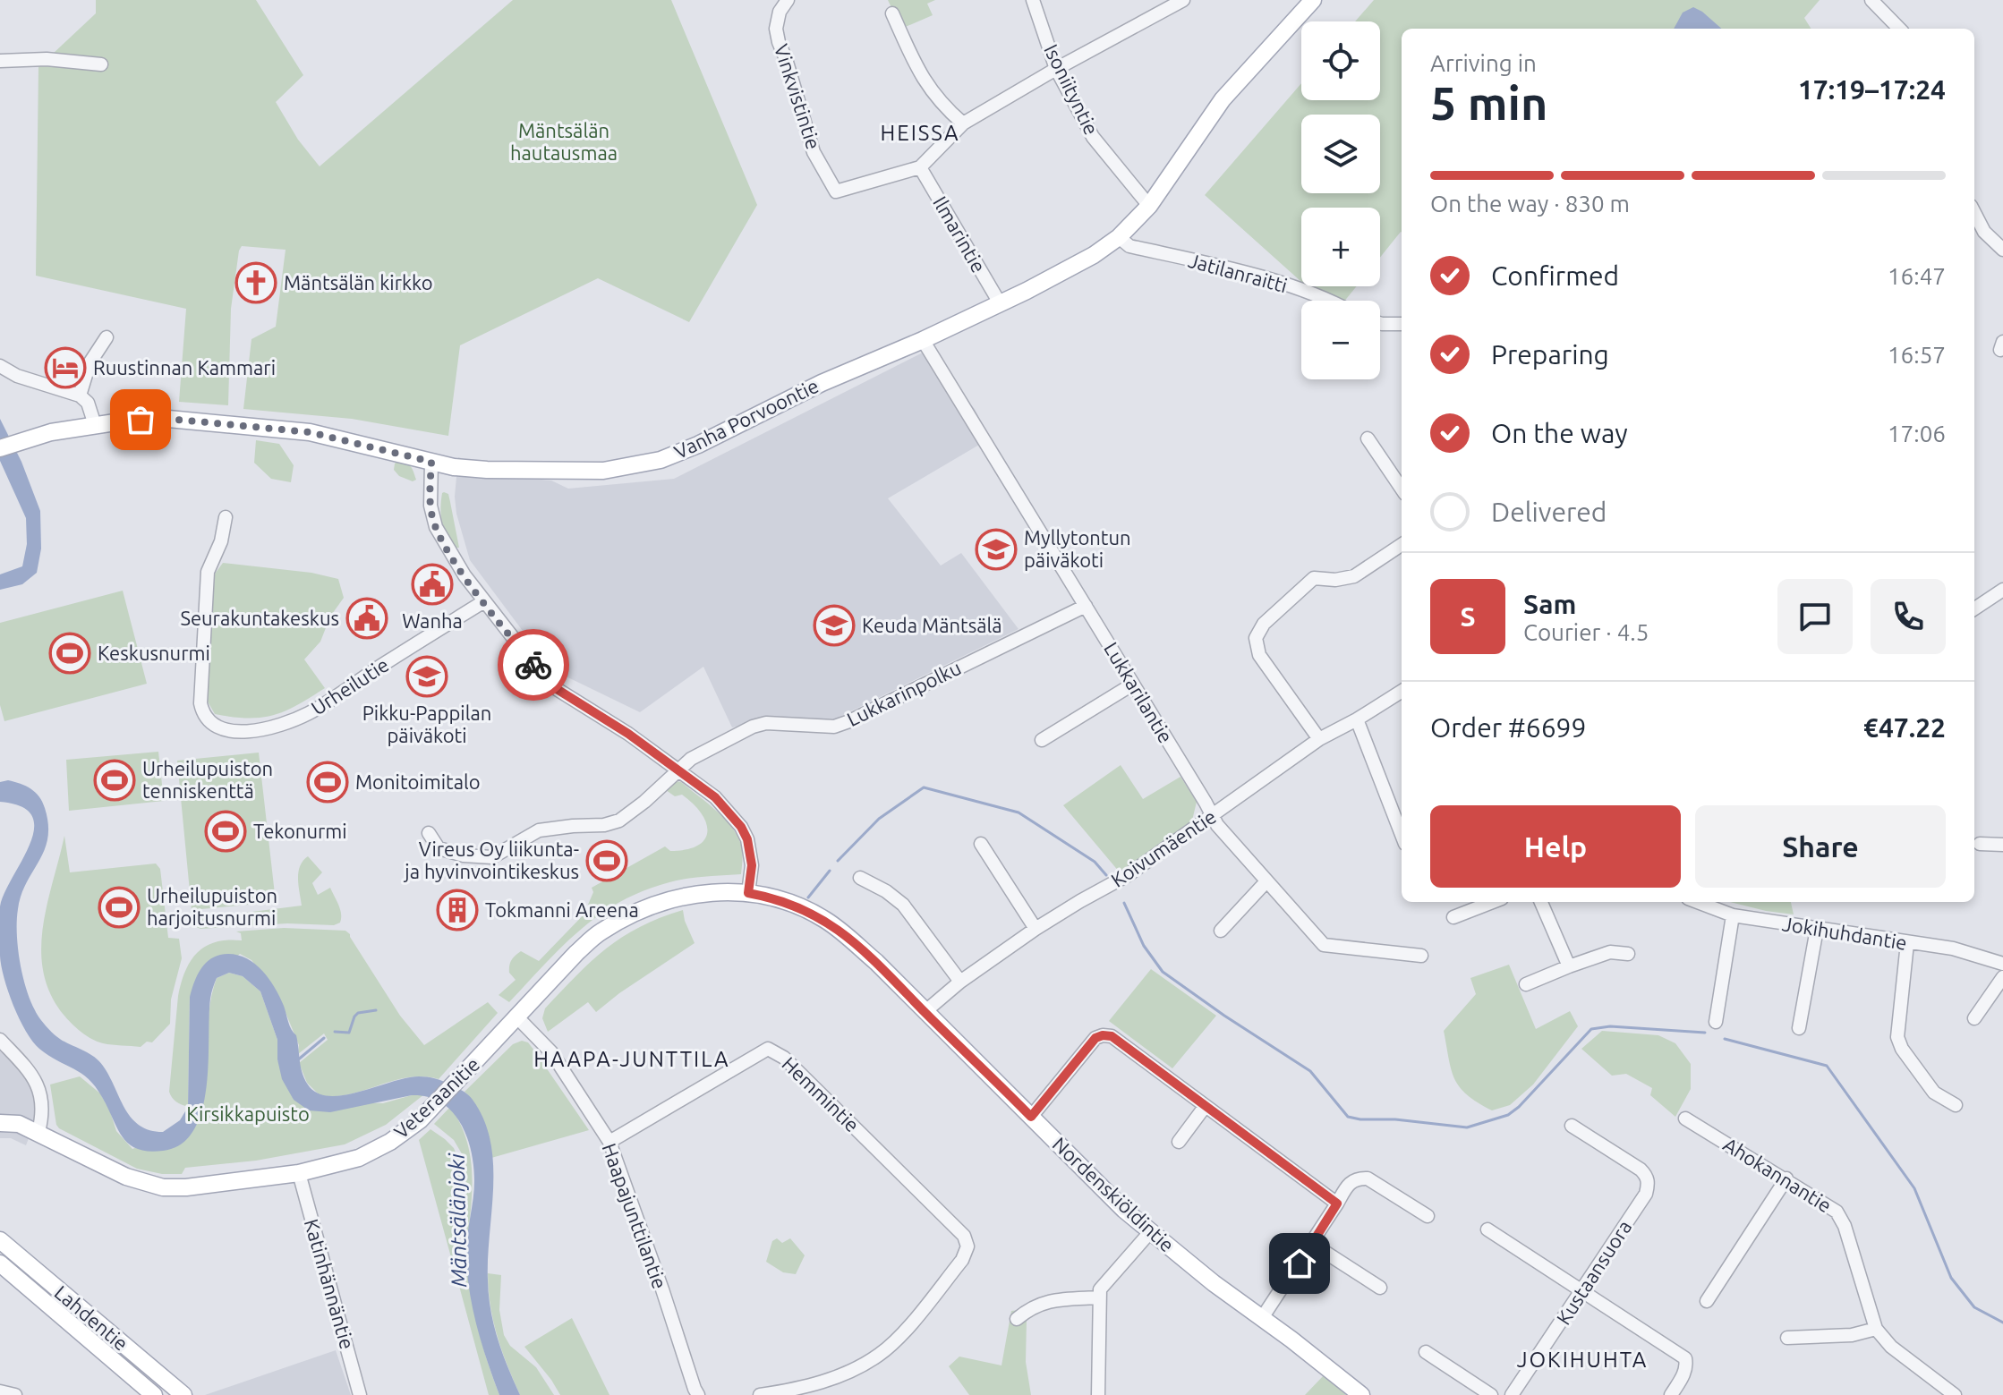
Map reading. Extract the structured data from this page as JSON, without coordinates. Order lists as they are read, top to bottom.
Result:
{
  "streets": {
    "main road": [
      "Vanha Porvoontie",
      "Veteraanitie",
      "Nordenskiöldintie",
      "Lahdentie"
    ],
    "street": [
      "Isoniityntie",
      "Vinkvistintie",
      "Ilmarintie",
      "Jatilanraitti",
      "Urheilutie",
      "Lukkarilantie",
      "Lukkarinpolku",
      "Koivumäentie",
      "Jokihuhdantie",
      "Hemmintie",
      "Ahokannantie",
      "Haapajunttilantie",
      "Kustaansuora",
      "Katinhännäntie"
    ]
  },
  "crossings": [
    ["Isoniityntie", "Vanha Porvoontie"],
    ["Vinkvistintie", "Ilmarintie"],
    ["Ilmarintie", "Vanha Porvoontie"],
    ["Jatilanraitti", "Vanha Porvoontie"],
    ["Vanha Porvoontie", "Lukkarilantie"],
    ["Lukkarilantie", "Lukkarinpolku"],
    ["Lukkarilantie", "Koivumäentie"],
    ["Koivumäentie", "Nordenskiöldintie"],
    ["Hemmintie", "Haapajunttilantie"],
    ["Veteraanitie", "Nordenskiöldintie"],
    ["Veteraanitie", "Haapajunttilantie"],
    ["Veteraanitie", "Katinhännäntie"]
  ],
  "districts": ["HEISSA", "HAAPA-JUNTTILA", "JOKIHUHTA"],
  "water": ["Mäntsälänjoki"],
  "parks": ["Mäntsälän hautausmaa", "Kirsikkapuisto"],
  "places": {
    "church": ["Mäntsälän kirkko"],
    "hotel": ["Ruustinnan Kammari"],
    "school or university": ["Myllytontun päiväkoti", "Keuda Mäntsälä", "Pikku-Pappilan päiväkoti"],
    "public building": ["Wanha", "Seurakuntakeskus"],
    "sports": [
      "Keskusnurmi",
      "Urheilupuiston tenniskenttä",
      "Monitoimitalo",
      "Tekonurmi",
      "Vireus Oy liikunta- ja hyvinvointikeskus",
      "Urheilupuiston harjoitusnurmi"
    ],
    "building": ["Tokmanni Areena"]
  },
  "page": {
    "map_buttons": ["+", "−"],
    "heading": ["5 min", "Arriving in", "17:19–17:24"],
    "panel": [
      "Sam",
      "Courier · 4.5",
      "Order #6699",
      "€47.22"
    ],
    "bar": "On the way · 830 m",
    "list": [
      ["Confirmed", "16:47"],
      ["Preparing", "16:57"],
      ["On the way", "17:06"],
      "Delivered"
    ],
    "round": "S",
    "buttons": ["Help", "Share"]
  }
}
